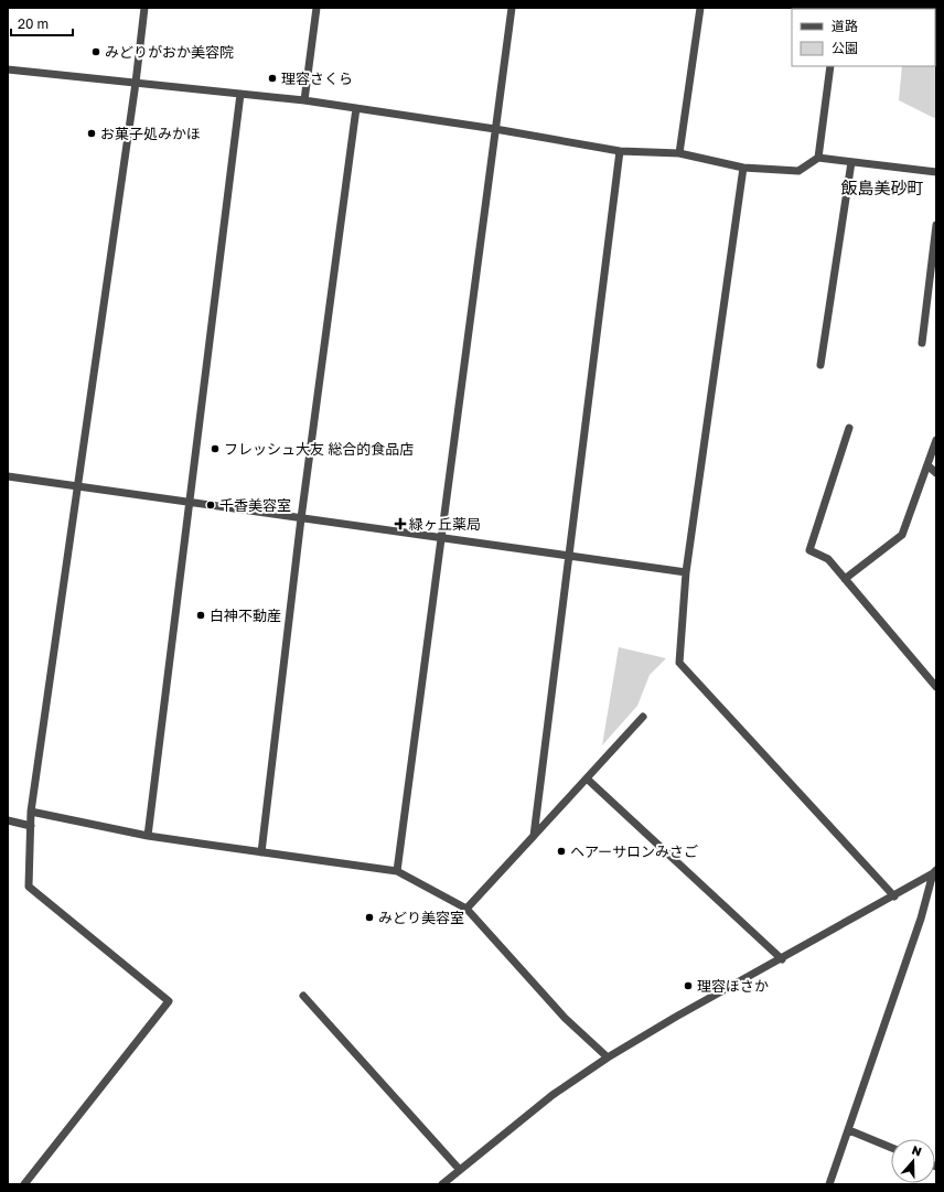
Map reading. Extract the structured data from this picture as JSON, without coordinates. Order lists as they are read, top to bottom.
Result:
{
  "districts": ["飯島美砂町"],
  "places": {
    "other": [
      "みどりがおか美容院",
      "理容さくら",
      "お菓子処みかほ",
      "フレッシュ大友 総合的食品店",
      "千香美容室",
      "白神不動産",
      "ヘアーサロンみさご",
      "みどり美容室",
      "理容ほさか"
    ],
    "health": ["緑ヶ丘薬局"]
  },
  "legend": ["道路", "公園"],
  "scale_bar": "20 m",
  "north": "top"
}
